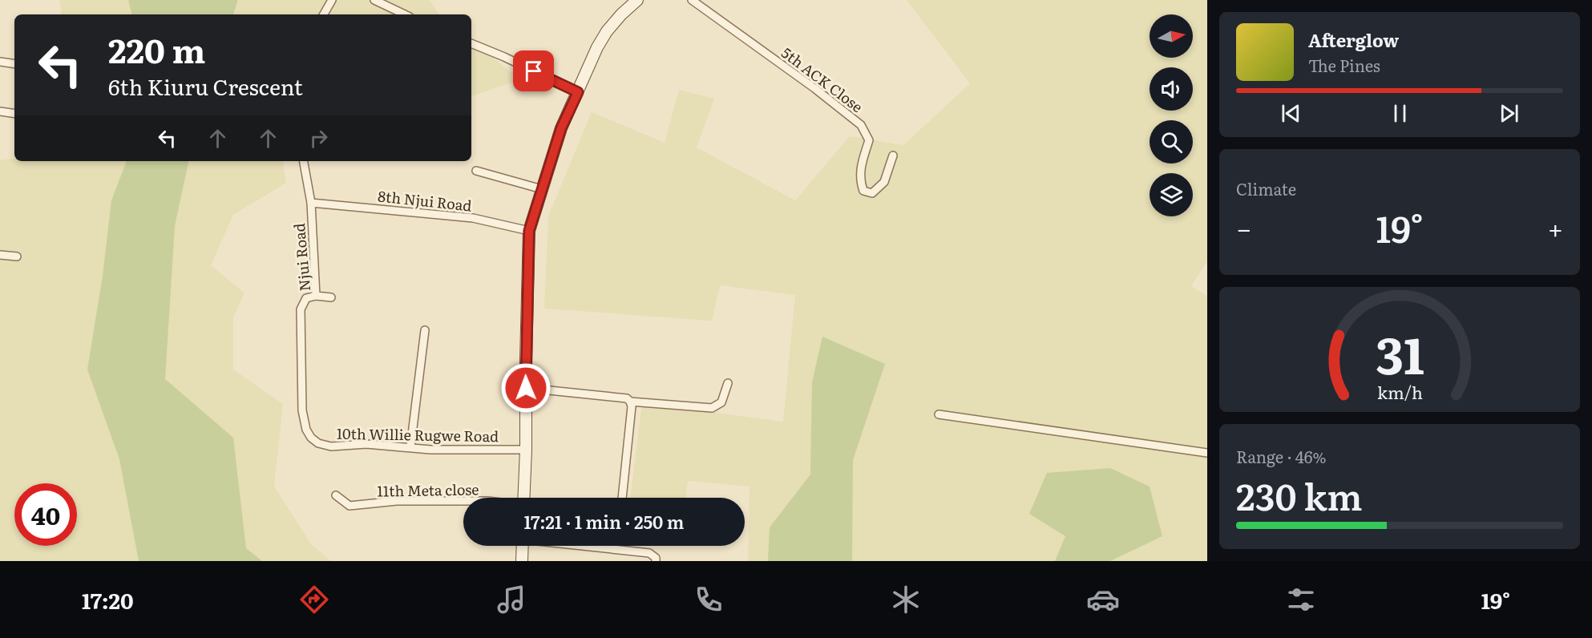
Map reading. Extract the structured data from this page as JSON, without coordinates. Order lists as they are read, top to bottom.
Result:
{
  "streets": {
    "street": [
      "5th ACK Close",
      "8th Njui Road",
      "Njui Road",
      "10th Willie Rugwe Road",
      "11th Meta close"
    ]
  },
  "crossings": [
    ["8th Njui Road", "Njui Road"],
    ["Njui Road", "10th Willie Rugwe Road"]
  ],
  "north": "right",
  "page": {
    "turn": ["220 m", "6th Kiuru Crescent"],
    "song": ["Afterglow", "The Pines"],
    "tile": [
      "Climate",
      ["Range · 46%", "230 km"]
    ],
    "heat": ["−", "19°", "+"],
    "limit": "40",
    "trip": "17:21 · 1 min · 250 m",
    "tabs": ["17:20", "19°"],
    "gauge": ["31", "km/h"]
  }
}
